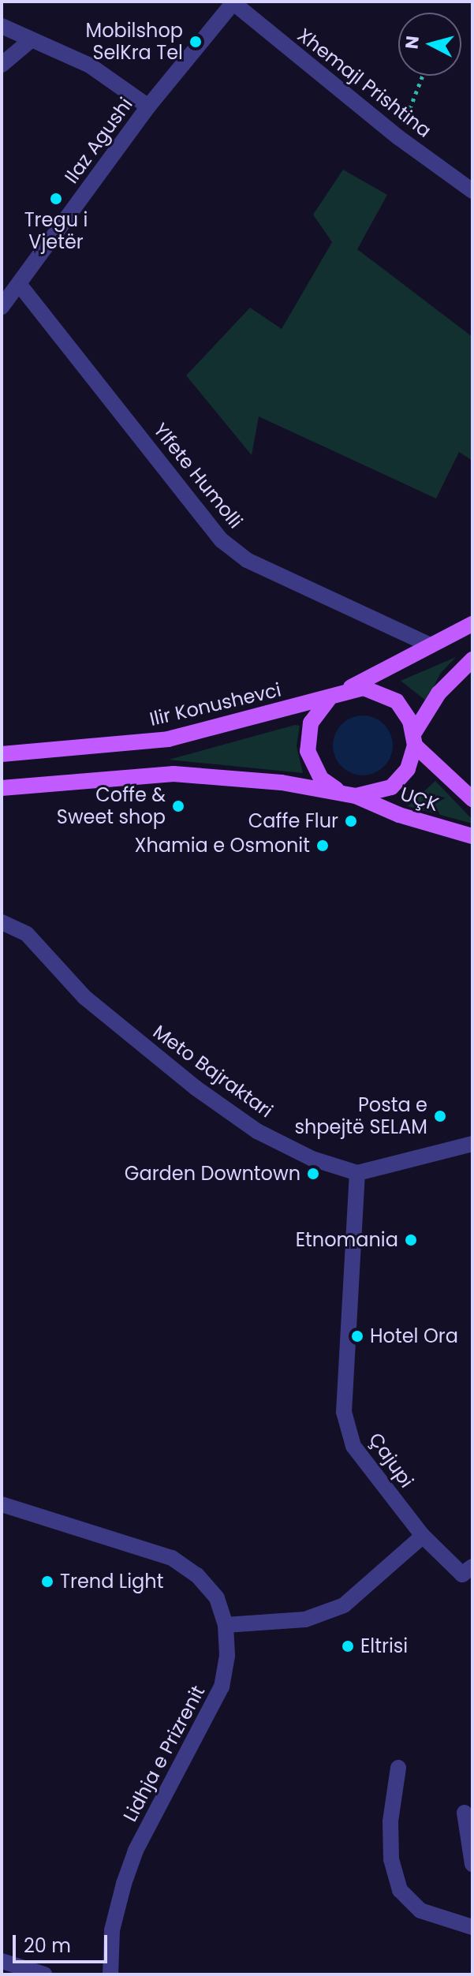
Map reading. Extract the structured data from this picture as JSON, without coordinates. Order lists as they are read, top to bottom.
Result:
{
  "streets": {
    "main road": ["Ilir Konushevci", "UÇK"],
    "street": [
      "Xhemajl Prishtina",
      "Ilaz Agushi",
      "Ylfete Humolli",
      "Meto Bajraktari",
      "Çajupi",
      "Lidhja e Prizrenit"
    ]
  },
  "crossings": [
    ["Xhemajl Prishtina", "Ilaz Agushi"],
    ["Ilaz Agushi", "Ylfete Humolli"],
    ["Ilir Konushevci", "UÇK"],
    ["Meto Bajraktari", "Çajupi"]
  ],
  "places": [
    "Mobilshop SelKra Tel",
    "Tregu i Vjetër",
    "Coffe & Sweet shop",
    "Caffe Flur",
    "Xhamia e Osmonit",
    "Posta e shpejtë SELAM",
    "Garden Downtown",
    "Etnomania",
    "Hotel Ora",
    "Trend Light",
    "Eltrisi"
  ],
  "scale_bar": "20 m",
  "north": "left"
}
